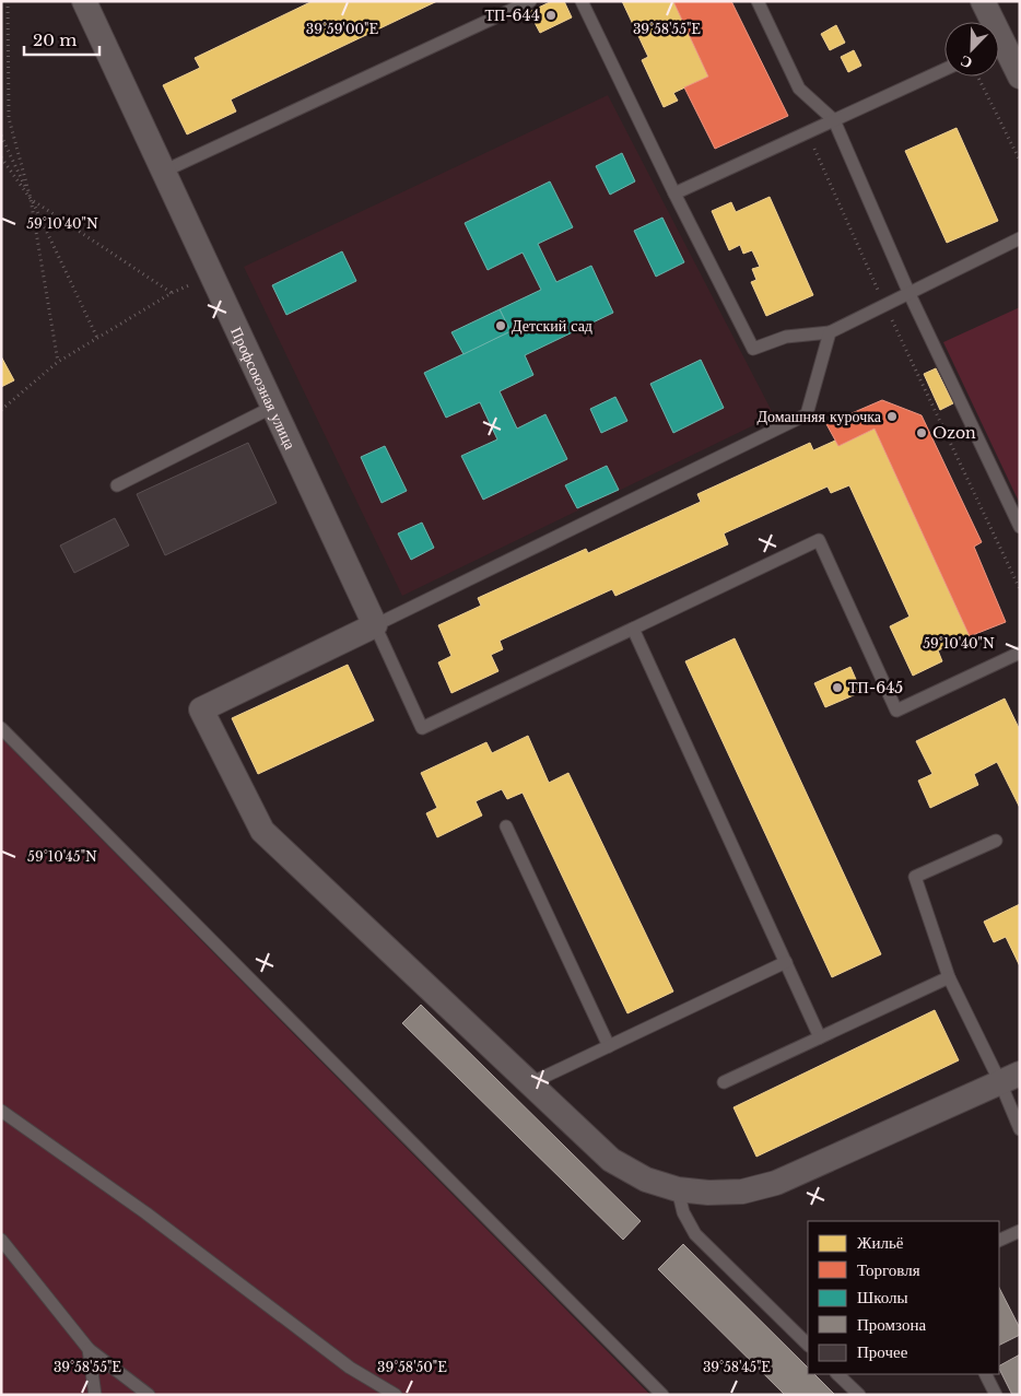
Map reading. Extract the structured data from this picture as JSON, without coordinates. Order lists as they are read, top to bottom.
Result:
{
  "streets": {
    "street": ["Профсоюзная улица"]
  },
  "places": [
    "ТП-644",
    "Детский сад",
    "Домашняя курочка",
    "Ozon",
    "ТП-645"
  ],
  "legend": [
    "Жильё",
    "Торговля",
    "Школы",
    "Промзона",
    "Прочее"
  ],
  "scale_bar": "20 m",
  "north": "bottom left",
  "coordinates": [
    "39°59'00\"E",
    "39°58'55\"E",
    "59°10'40\"N",
    "59°10'45\"N",
    "39°58'50\"E",
    "39°58'45\"E"
  ]
}
